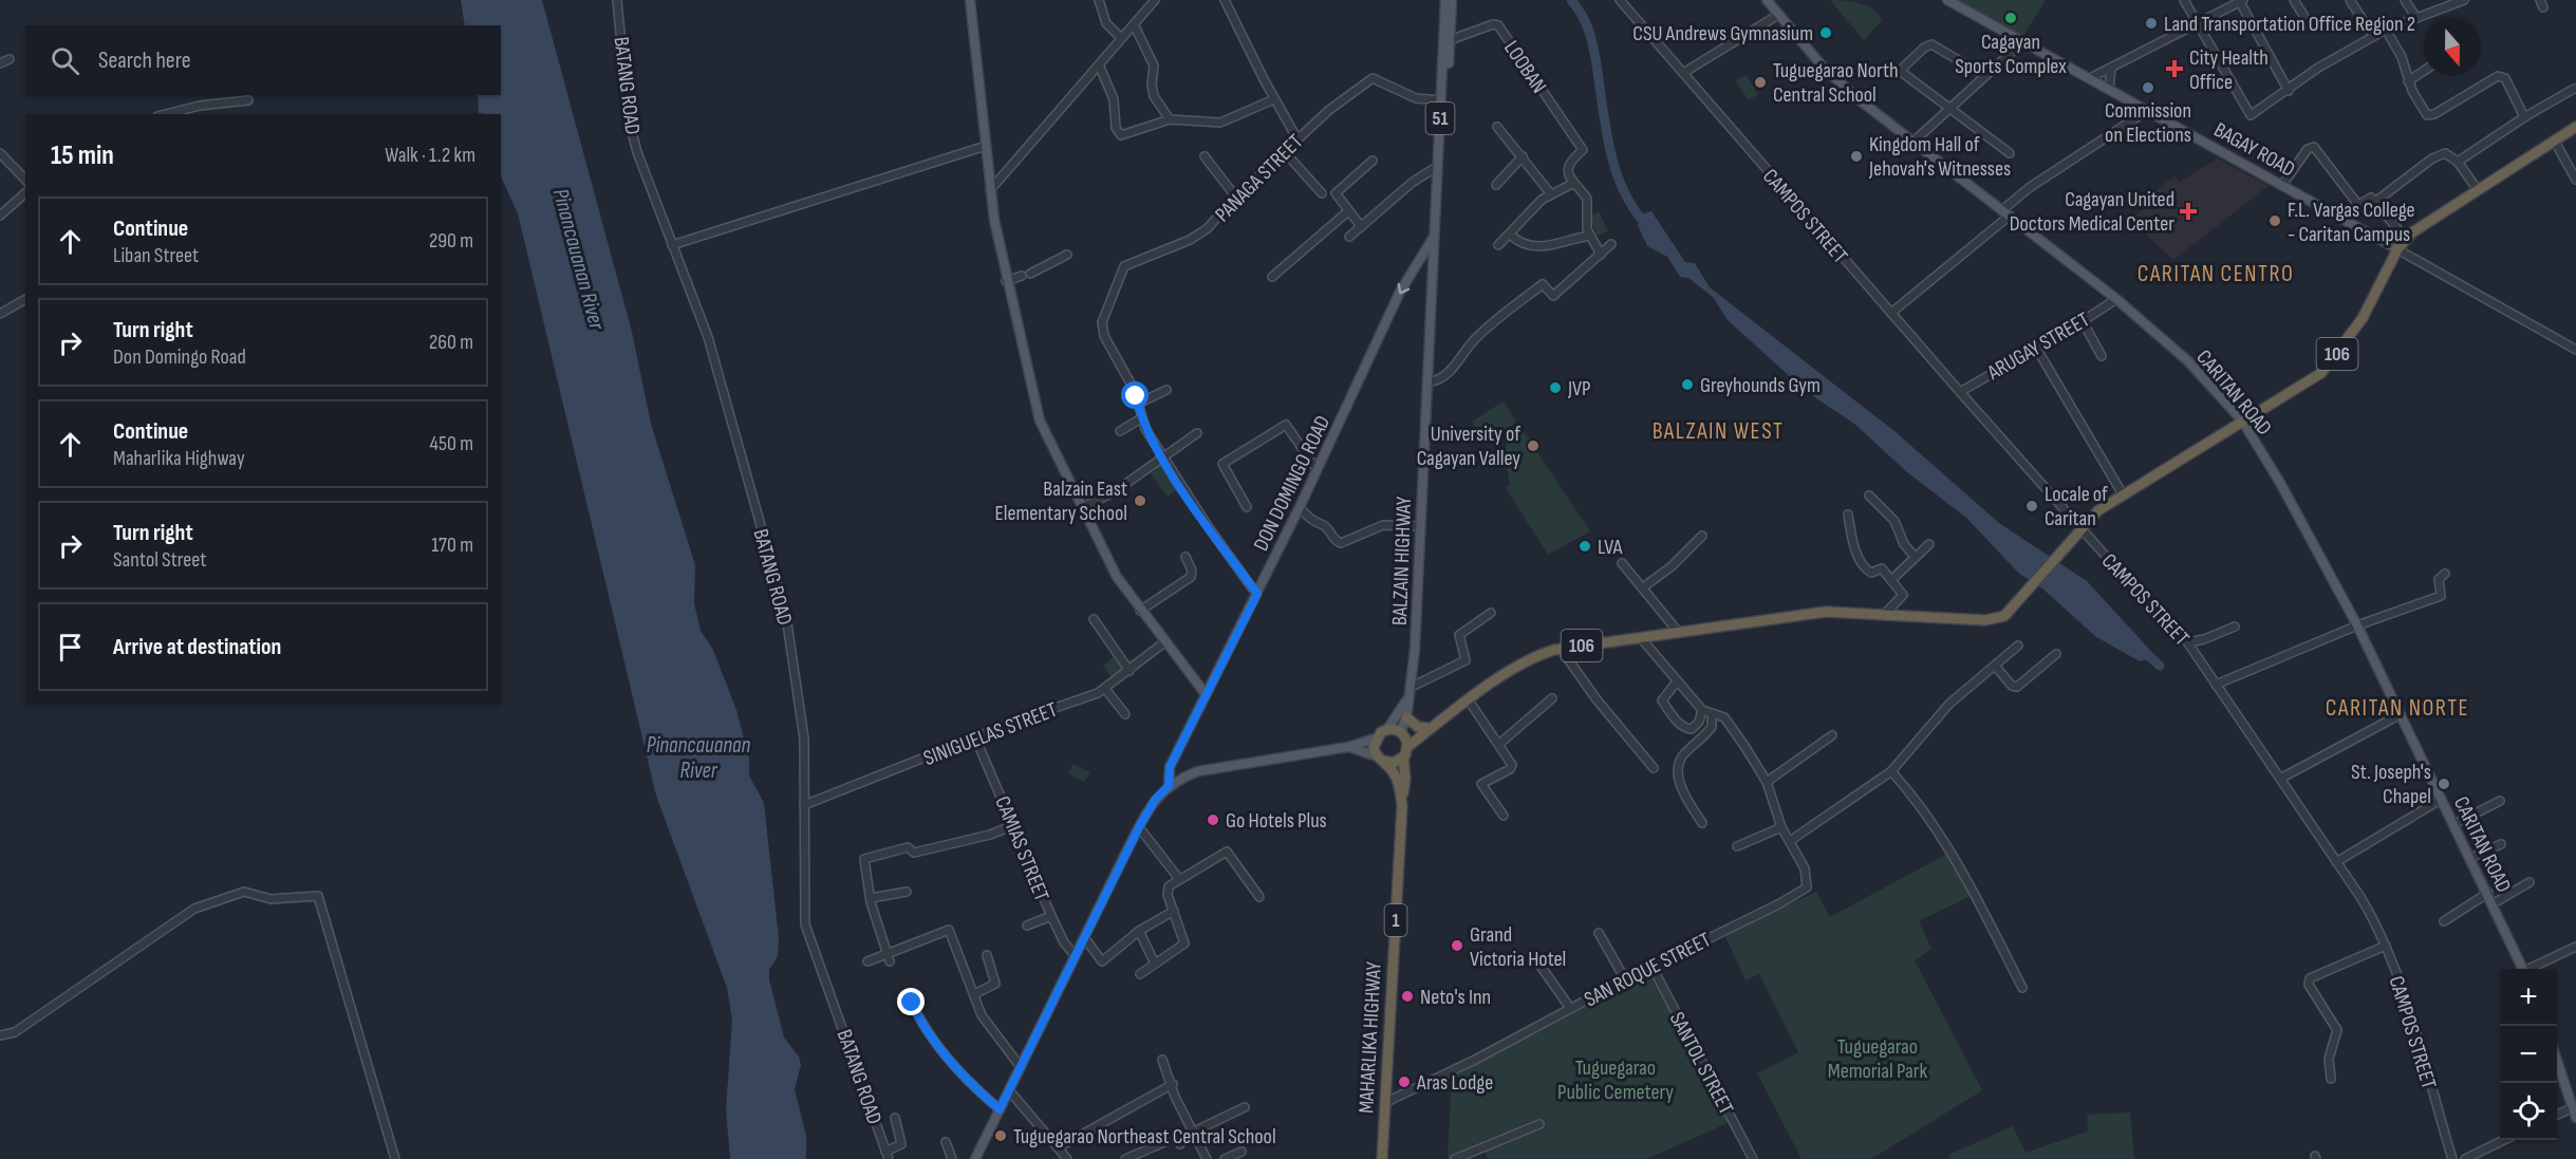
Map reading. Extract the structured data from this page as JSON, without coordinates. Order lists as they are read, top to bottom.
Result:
{
  "streets": {
    "highway": ["106", "1", "MAHARLIKA HIGHWAY"],
    "main road": [
      "51",
      "BAGAY ROAD",
      "CARITAN ROAD",
      "DON DOMINGO ROAD",
      "BALZAIN HIGHWAY"
    ],
    "street": [
      "LOOBAN",
      "BATANG ROAD",
      "PANAGA STREET",
      "CAMPOS STREET",
      "ARUGAY STREET",
      "SINIGUELAS STREET",
      "CAMIAS STREET",
      "SAN ROQUE STREET",
      "SANTOL STREET"
    ]
  },
  "crossings": [
    ["LOOBAN", "BALZAIN HIGHWAY"],
    ["BATANG ROAD", "SINIGUELAS STREET"],
    ["51", "106"],
    ["51", "BALZAIN HIGHWAY"],
    ["51", "1"],
    ["51", "MAHARLIKA HIGHWAY"],
    ["BAGAY ROAD", "106"],
    ["PANAGA STREET", "BALZAIN HIGHWAY"],
    ["CAMPOS STREET", "ARUGAY STREET"],
    ["CAMPOS STREET", "106"],
    ["ARUGAY STREET", "CARITAN ROAD"],
    ["106", "CARITAN ROAD"],
    ["106", "1"],
    ["106", "MAHARLIKA HIGHWAY"],
    ["DON DOMINGO ROAD", "BALZAIN HIGHWAY"],
    ["SINIGUELAS STREET", "CAMIAS STREET"],
    ["1", "MAHARLIKA HIGHWAY"],
    ["SAN ROQUE STREET", "MAHARLIKA HIGHWAY"],
    ["SAN ROQUE STREET", "SANTOL STREET"]
  ],
  "one_way": ["DON DOMINGO ROAD"],
  "districts": ["CARITAN CENTRO", "BALZAIN WEST", "CARITAN NORTE"],
  "water": ["Pinancauanan River"],
  "parks": ["Tuguegarao Memorial Park", "Tuguegarao Public Cemetery"],
  "places": {
    "other": [
      "Cagayan Sports Complex",
      "Land Transportation Office Region 2",
      "CSU Andrews Gymnasium",
      "Tuguegarao North Central School",
      "Commission on Elections",
      "Kingdom Hall of Jehovah's Witnesses",
      "F.L. Vargas College - Caritan Campus",
      "Greyhounds Gym",
      "JVP",
      "University of Cagayan Valley",
      "Balzain East Elementary School",
      "Locale of Caritan",
      "LVA",
      "St. Joseph's Chapel",
      "Go Hotels Plus",
      "Grand Victoria Hotel",
      "Neto's Inn",
      "Aras Lodge",
      "Tuguegarao Northeast Central School"
    ],
    "health": ["City Health Office", "Cagayan United Doctors Medical Center"]
  },
  "north": "bottom",
  "page": {
    "search": "Search here",
    "heading": ["15 min", "Walk · 1.2 km"],
    "list": [
      ["Continue", "Liban Street", "290 m"],
      ["Turn right", "Don Domingo Road", "260 m"],
      ["Continue", "Maharlika Highway", "450 m"],
      ["Turn right", "Santol Street", "170 m"],
      "Arrive at destination"
    ],
    "map_buttons": ["+", "−"]
  }
}
